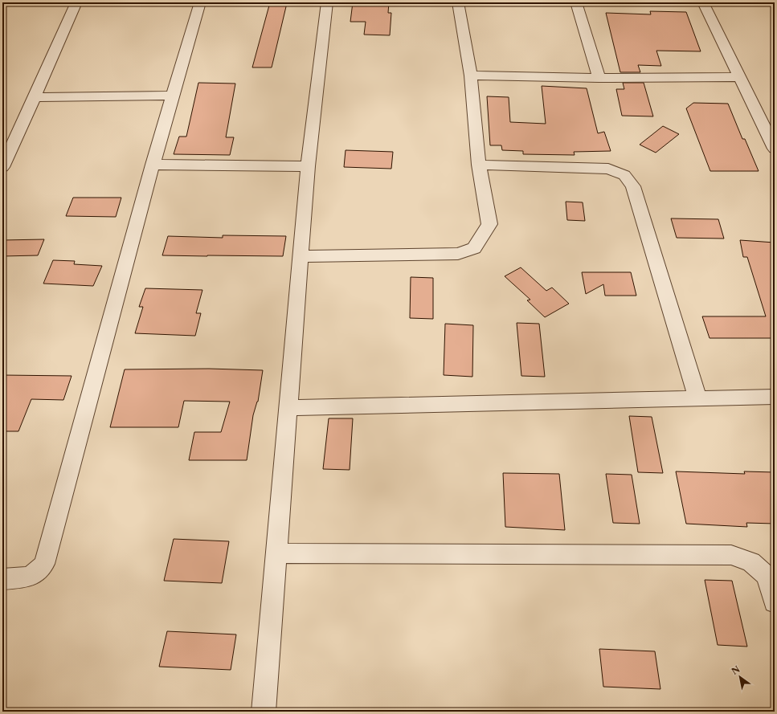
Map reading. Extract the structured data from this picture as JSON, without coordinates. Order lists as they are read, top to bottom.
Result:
{
  "north": "top left"
}
